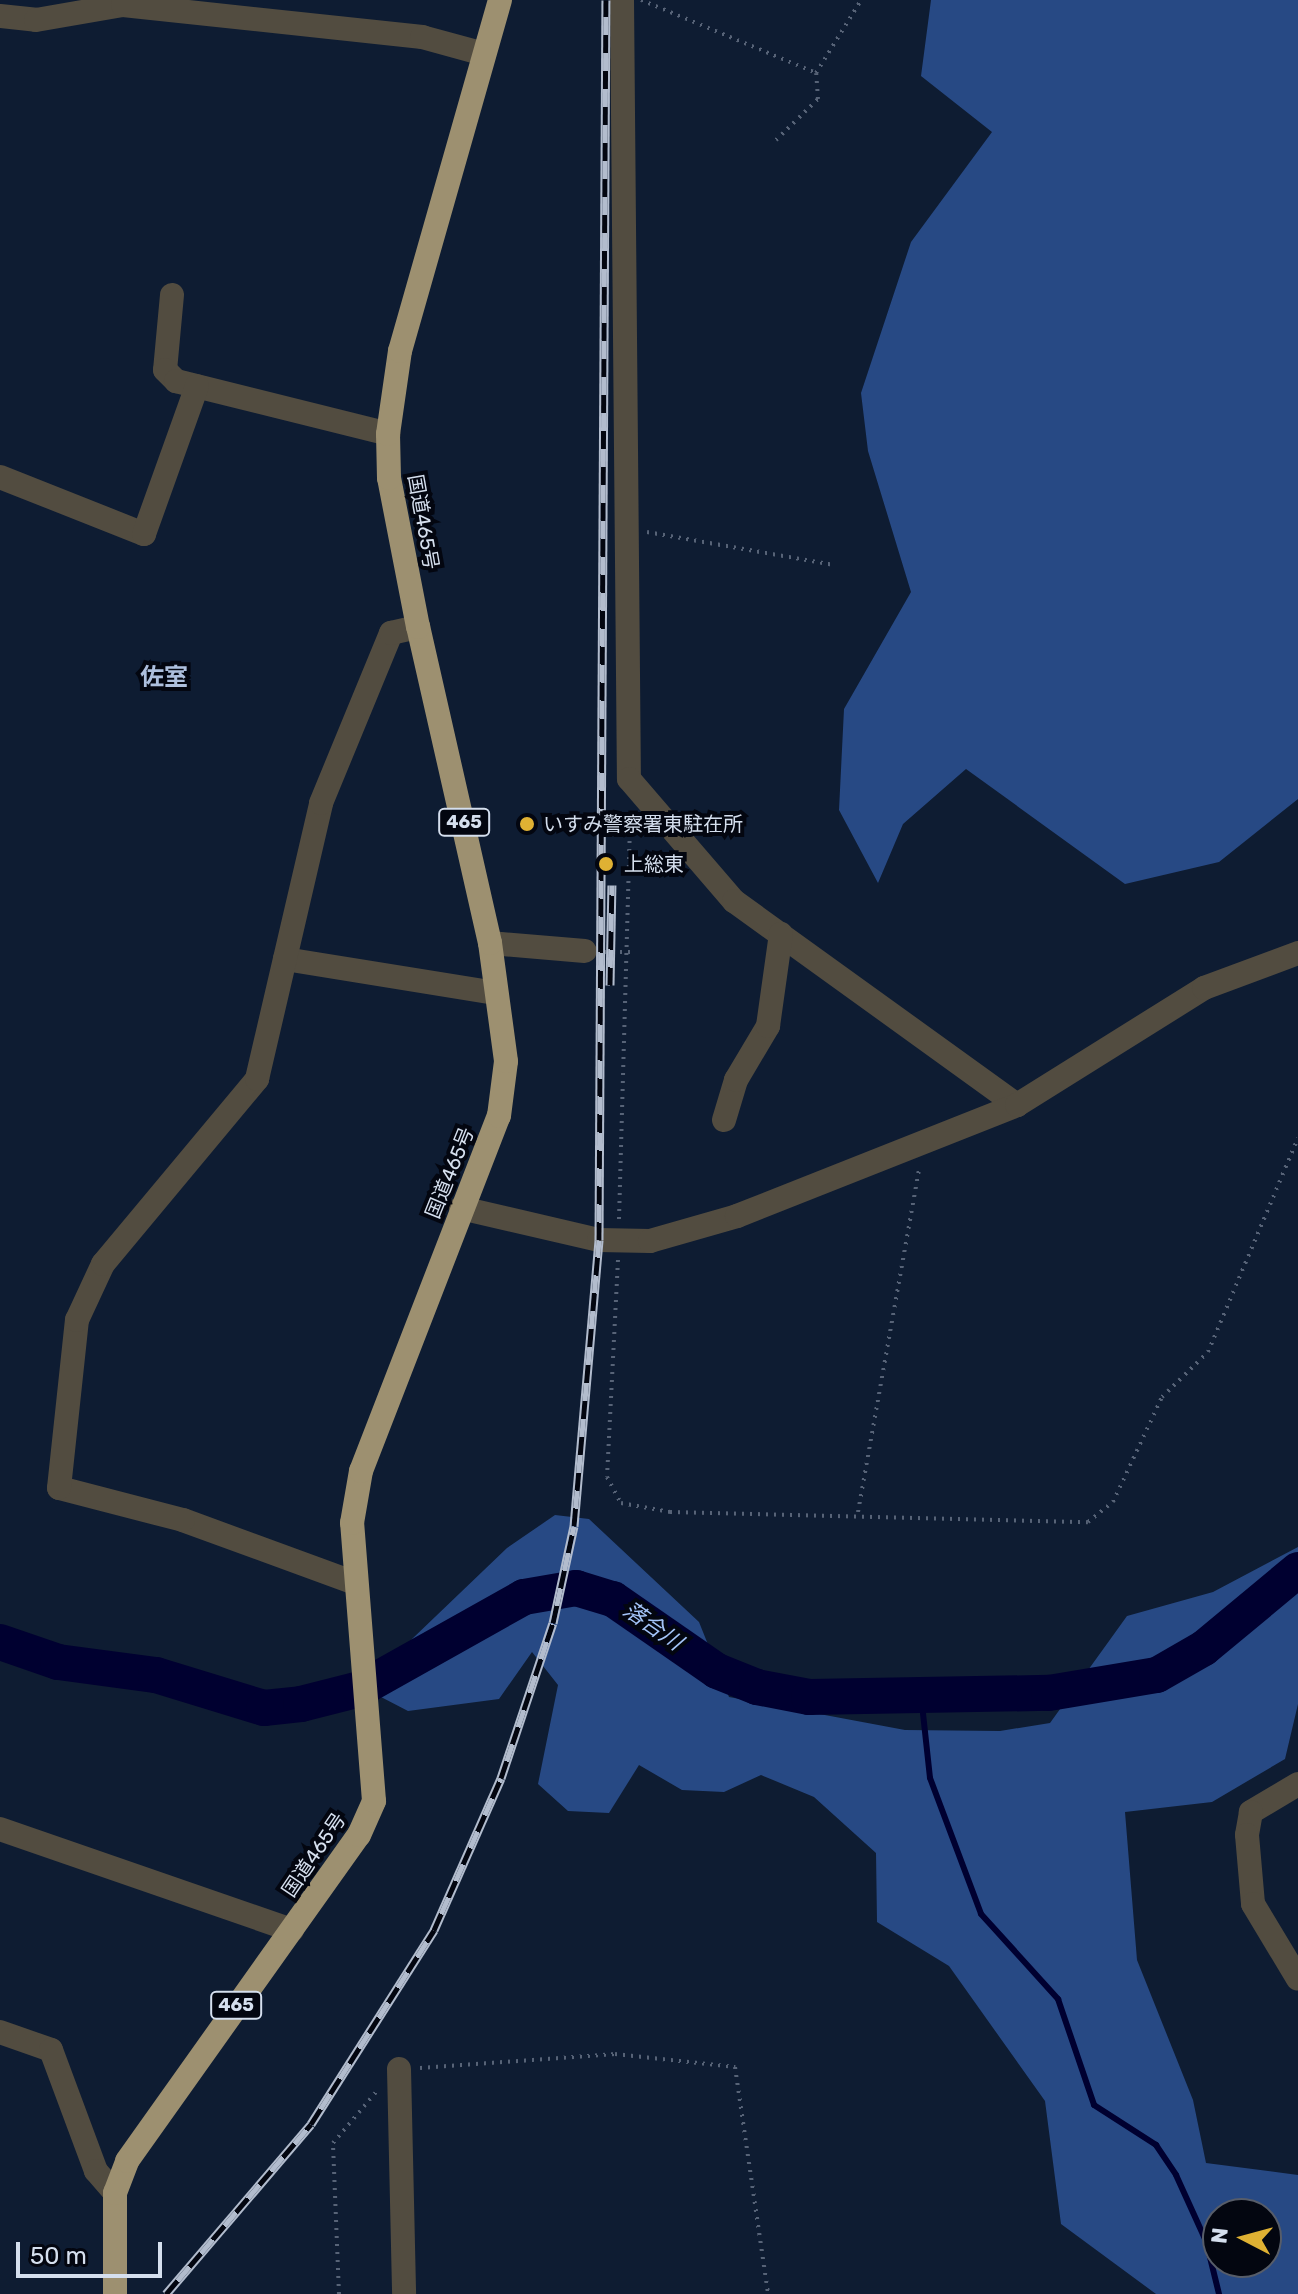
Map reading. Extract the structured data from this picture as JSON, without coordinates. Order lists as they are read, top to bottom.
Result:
{
  "streets": {
    "highway": ["国道465号", "465"]
  },
  "districts": ["佐室"],
  "water": ["落合川"],
  "places": ["いすみ警察署東駐在所", "上総東"],
  "scale_bar": "50 m",
  "north": "left"
}
